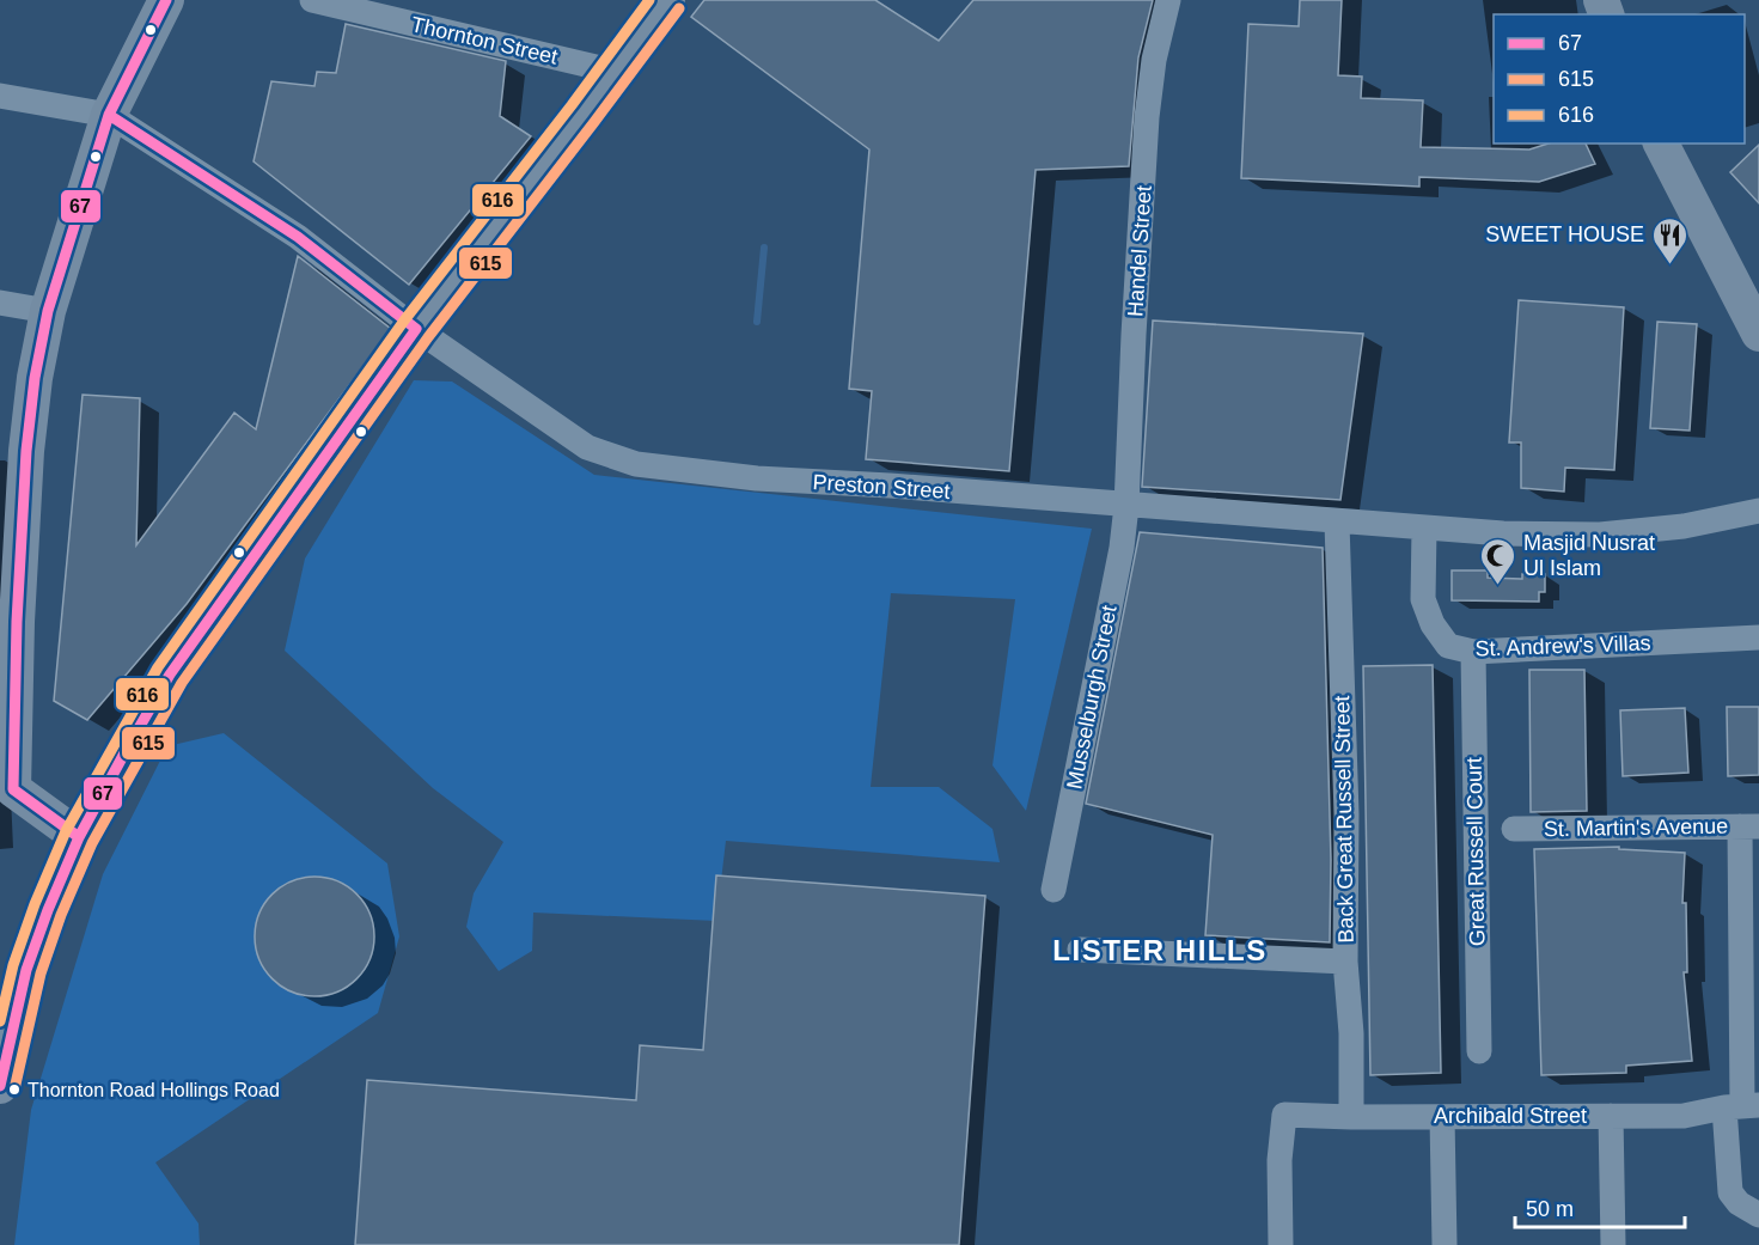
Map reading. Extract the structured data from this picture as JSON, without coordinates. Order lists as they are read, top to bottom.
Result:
{
  "streets": {
    "street": [
      "Thornton Street",
      "Handel Street",
      "Preston Street",
      "St. Andrew's Villas",
      "Musselburgh Street",
      "Back Great Russell Street",
      "St. Martin's Avenue",
      "Great Russell Court",
      "Archibald Street"
    ]
  },
  "crossings": [
    ["Handel Street", "Preston Street"],
    ["Handel Street", "Musselburgh Street"],
    ["Preston Street", "St. Andrew's Villas"],
    ["Preston Street", "Musselburgh Street"],
    ["Preston Street", "Back Great Russell Street"],
    ["St. Andrew's Villas", "Great Russell Court"],
    ["Back Great Russell Street", "Archibald Street"],
    ["St. Martin's Avenue", "Great Russell Court"]
  ],
  "districts": ["LISTER HILLS"],
  "places": {
    "restaurant": ["SWEET HOUSE"],
    "mosque": ["Masjid Nusrat Ul Islam"],
    "other": ["Thornton Road Hollings Road"]
  },
  "lines": ["transit line 67", "transit line 616", "transit line 615"],
  "legend": ["67", "615", "616"],
  "scale_bar": "50 m"
}
